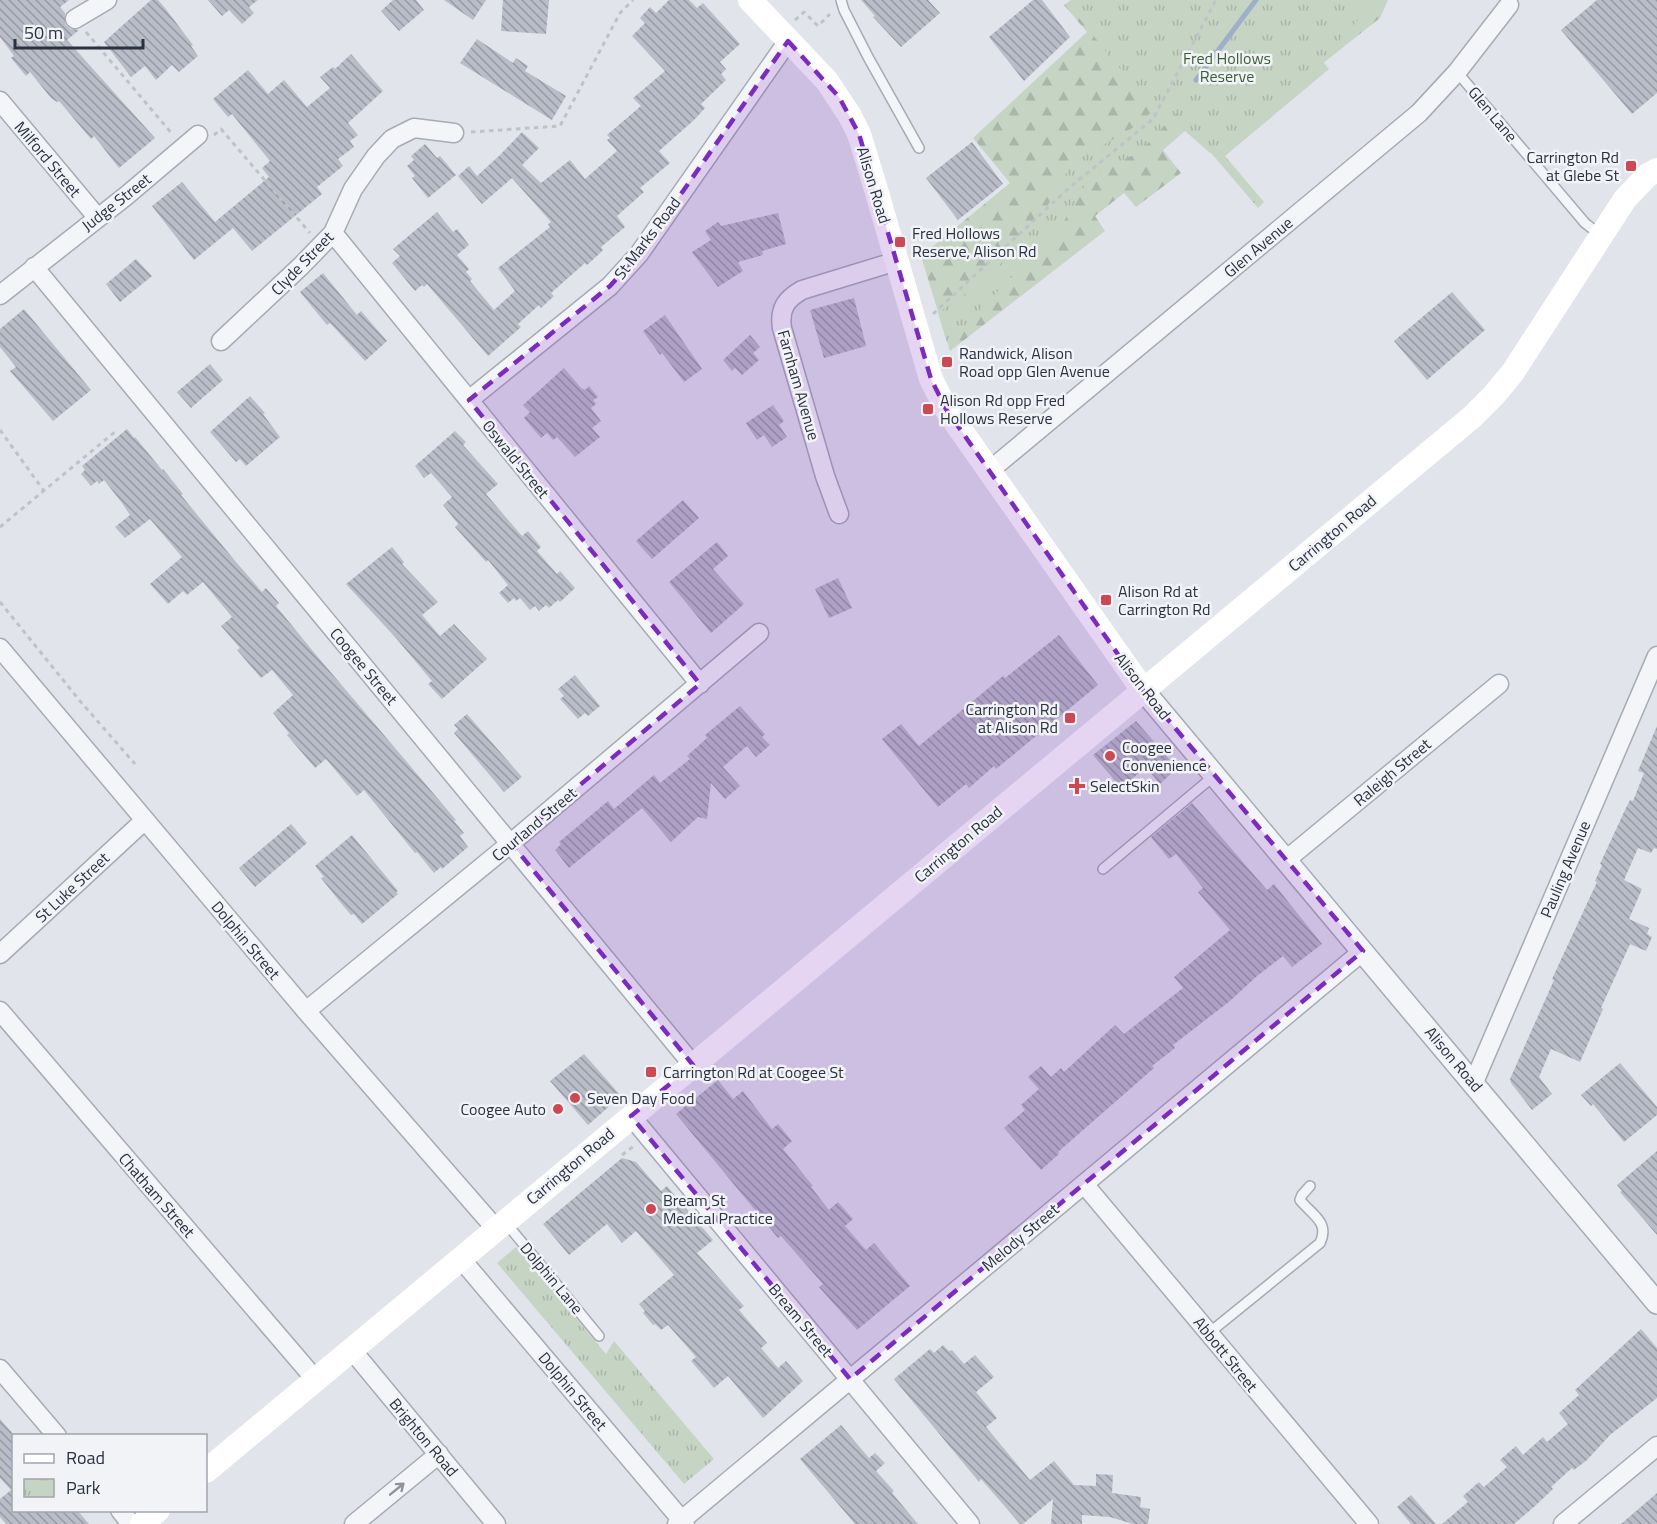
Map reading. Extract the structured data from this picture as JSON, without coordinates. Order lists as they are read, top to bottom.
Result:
{
  "streets": {
    "main road": ["Alison Road", "Carrington Road"],
    "street": [
      "Milford Street",
      "Judge Street",
      "St Marks Road",
      "Glen Avenue",
      "Clyde Street",
      "Farnham Avenue",
      "Oswald Street",
      "Coogee Street",
      "Raleigh Street",
      "Courland Street",
      "Pauling Avenue",
      "St Luke Street",
      "Dolphin Street",
      "Chatham Street",
      "Melody Street",
      "Bream Street",
      "Abbott Street",
      "Brighton Road"
    ],
    "lane": ["Glen Lane", "Dolphin Lane"]
  },
  "crossings": [
    ["Glen Lane", "Glen Avenue"],
    ["Glen Lane", "Carrington Road"],
    ["Milford Street", "Judge Street"],
    ["Alison Road", "St Marks Road"],
    ["Alison Road", "Glen Avenue"],
    ["Alison Road", "Farnham Avenue"],
    ["Alison Road", "Carrington Road"],
    ["Alison Road", "Raleigh Street"],
    ["Alison Road", "Pauling Avenue"],
    ["Alison Road", "Melody Street"],
    ["Judge Street", "Coogee Street"],
    ["St Marks Road", "Oswald Street"],
    ["Clyde Street", "Oswald Street"],
    ["Oswald Street", "Courland Street"],
    ["Carrington Road", "Coogee Street"],
    ["Carrington Road", "Dolphin Street"],
    ["Carrington Road", "Chatham Street"],
    ["Carrington Road", "Dolphin Lane"],
    ["Carrington Road", "Bream Street"],
    ["Carrington Road", "Brighton Road"],
    ["Coogee Street", "Courland Street"],
    ["Courland Street", "Dolphin Street"],
    ["St Luke Street", "Dolphin Street"],
    ["Dolphin Street", "Melody Street"],
    ["Dolphin Street", "Dolphin Lane"],
    ["Melody Street", "Bream Street"],
    ["Melody Street", "Abbott Street"]
  ],
  "parks": ["Fred Hollows Reserve"],
  "places": {
    "transit": [
      "Carrington Rd at Glebe St",
      "Fred Hollows Reserve, Alison Rd",
      "Randwick, Alison Road opp Glen Avenue",
      "Alison Rd opp Fred Hollows Reserve",
      "Alison Rd at Carrington Rd",
      "Carrington Rd at Alison Rd",
      "Carrington Rd at Coogee St"
    ],
    "other": [
      "Coogee Convenience",
      "Seven Day Food",
      "Coogee Auto",
      "Bream St Medical Practice"
    ],
    "health": ["SelectSkin"]
  },
  "legend": ["Road", "Park"],
  "scale_bar": "50 m"
}
